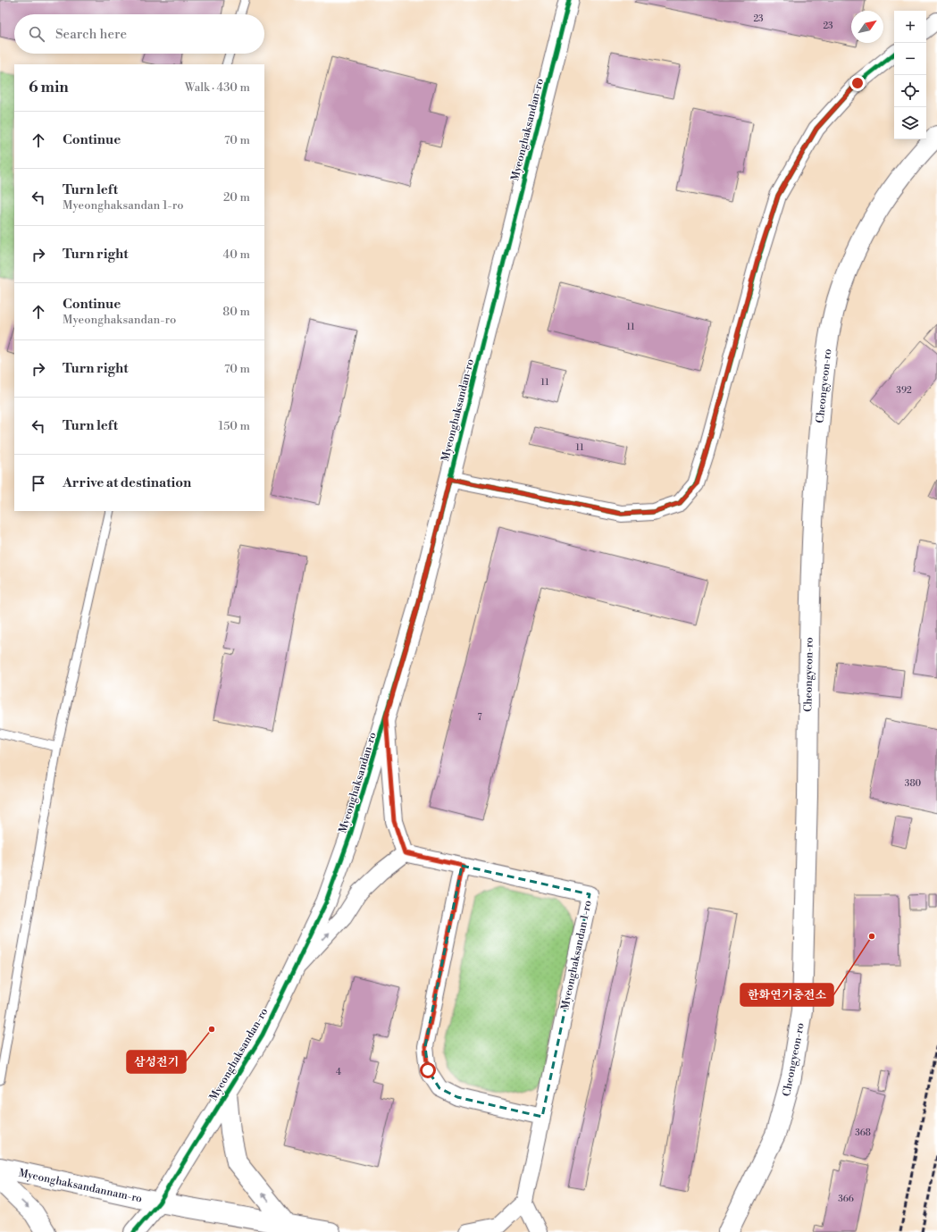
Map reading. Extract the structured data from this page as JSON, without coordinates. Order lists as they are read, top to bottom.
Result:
{
  "streets": {
    "street": [
      "Myeonghaksandan-ro",
      "Cheongyeon-ro",
      "Myeonghaksandan 1-ro",
      "Myeonghaksandannam-ro"
    ]
  },
  "crossings": [
    ["Myeonghaksandan-ro", "Myeonghaksandannam-ro"]
  ],
  "places": ["한화연기충전소", "삼성전기"],
  "house_numbers": [
    "23",
    "23",
    "11",
    "11",
    "392",
    "11",
    "7",
    "380",
    "4",
    "368",
    "366"
  ],
  "north": "top right",
  "page": {
    "map_buttons": ["+", "−"],
    "search": "Search here",
    "heading": ["6 min", "Walk · 430 m"],
    "list": [
      ["Continue", "70 m"],
      ["Turn left", "Myeonghaksandan 1-ro", "20 m"],
      ["Turn right", "40 m"],
      ["Continue", "Myeonghaksandan-ro", "80 m"],
      ["Turn right", "70 m"],
      ["Turn left", "150 m"],
      "Arrive at destination"
    ]
  }
}
